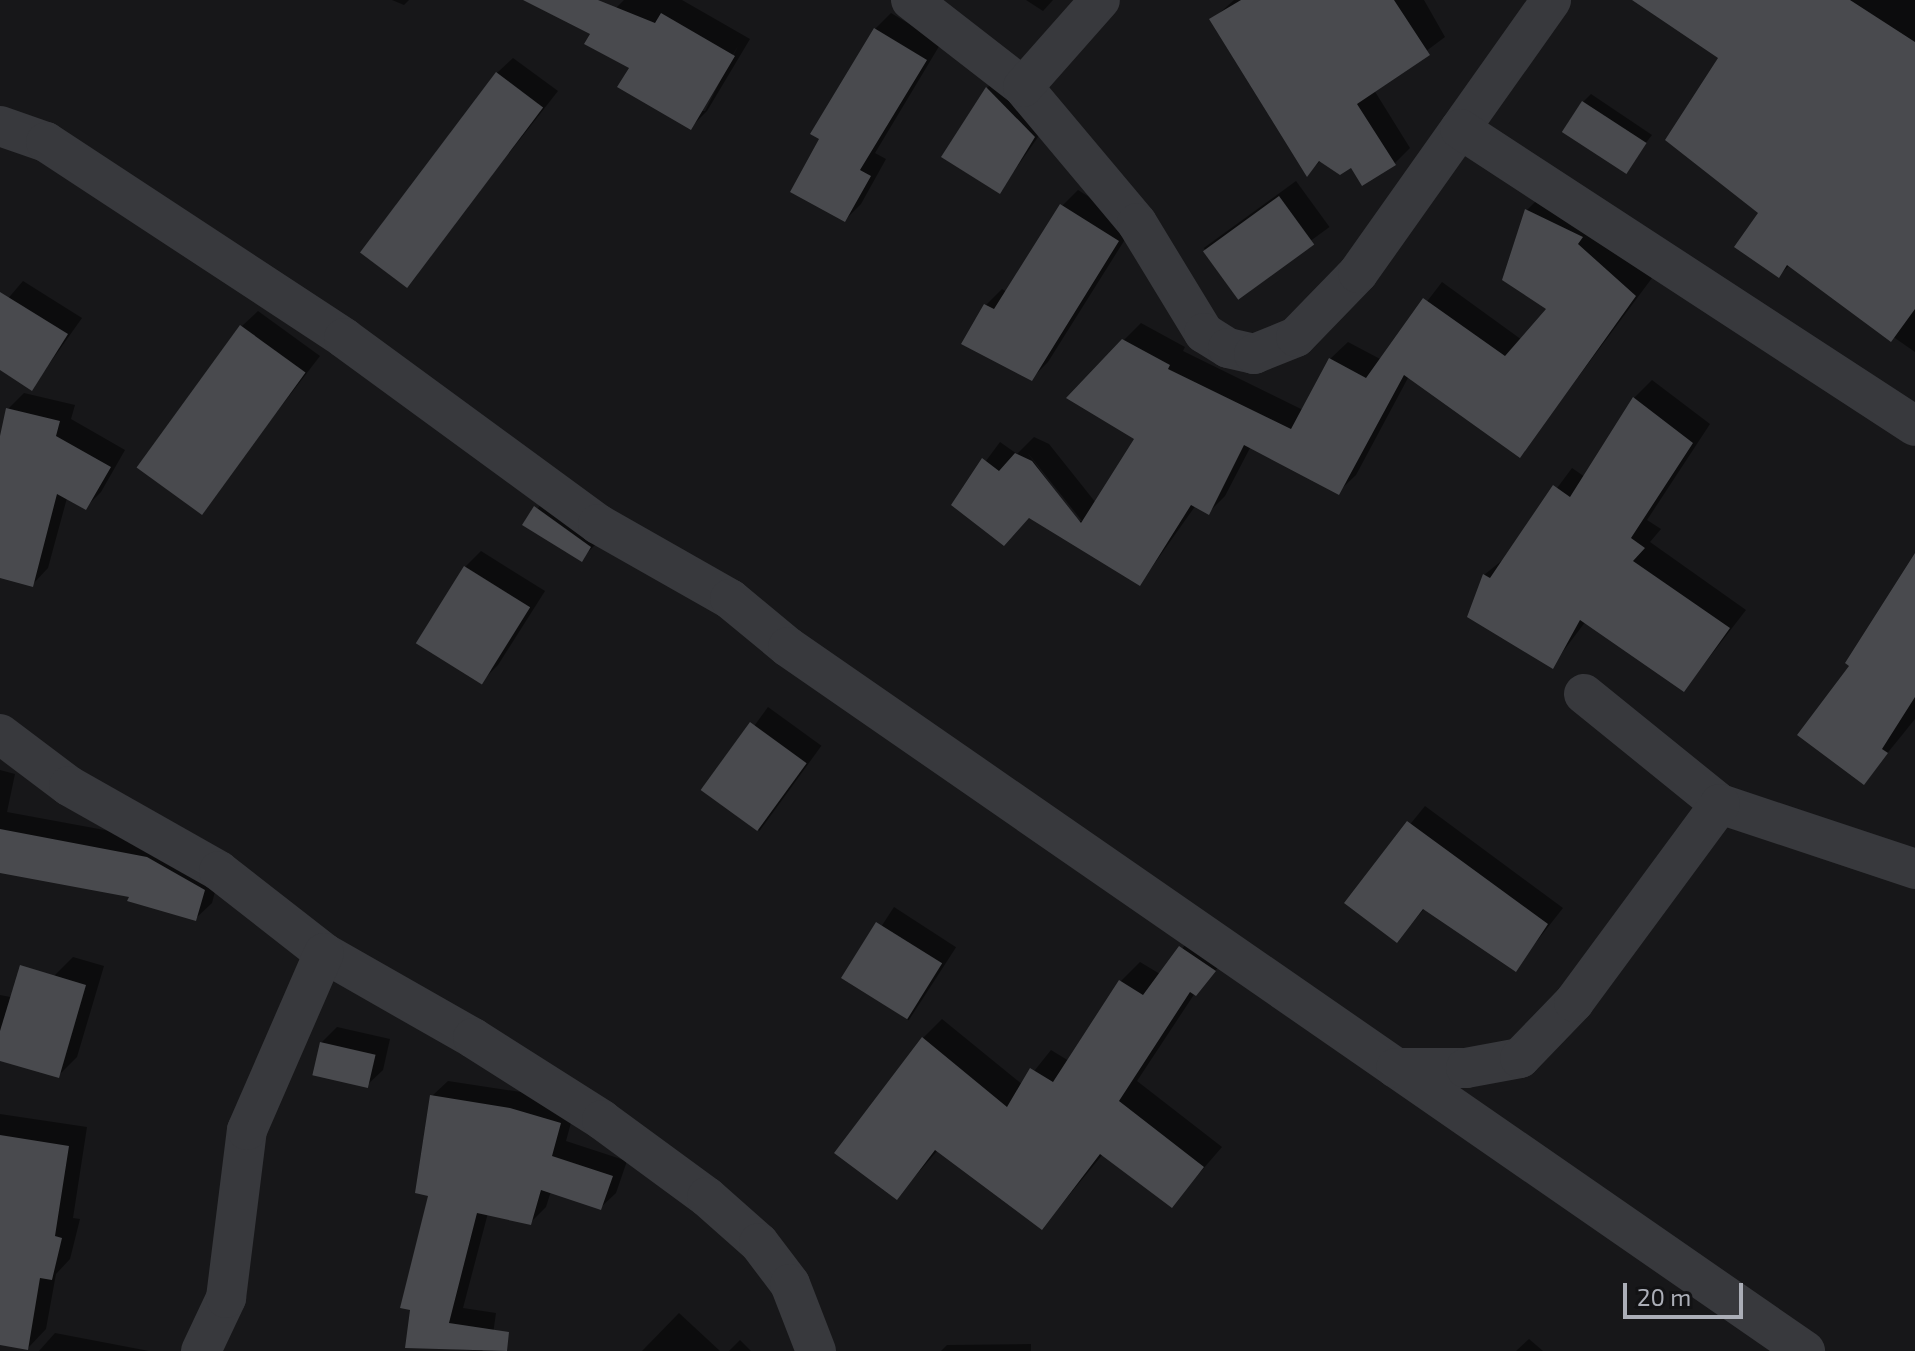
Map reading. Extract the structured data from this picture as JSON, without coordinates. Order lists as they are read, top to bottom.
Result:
{
  "scale_bar": "20 m"
}
